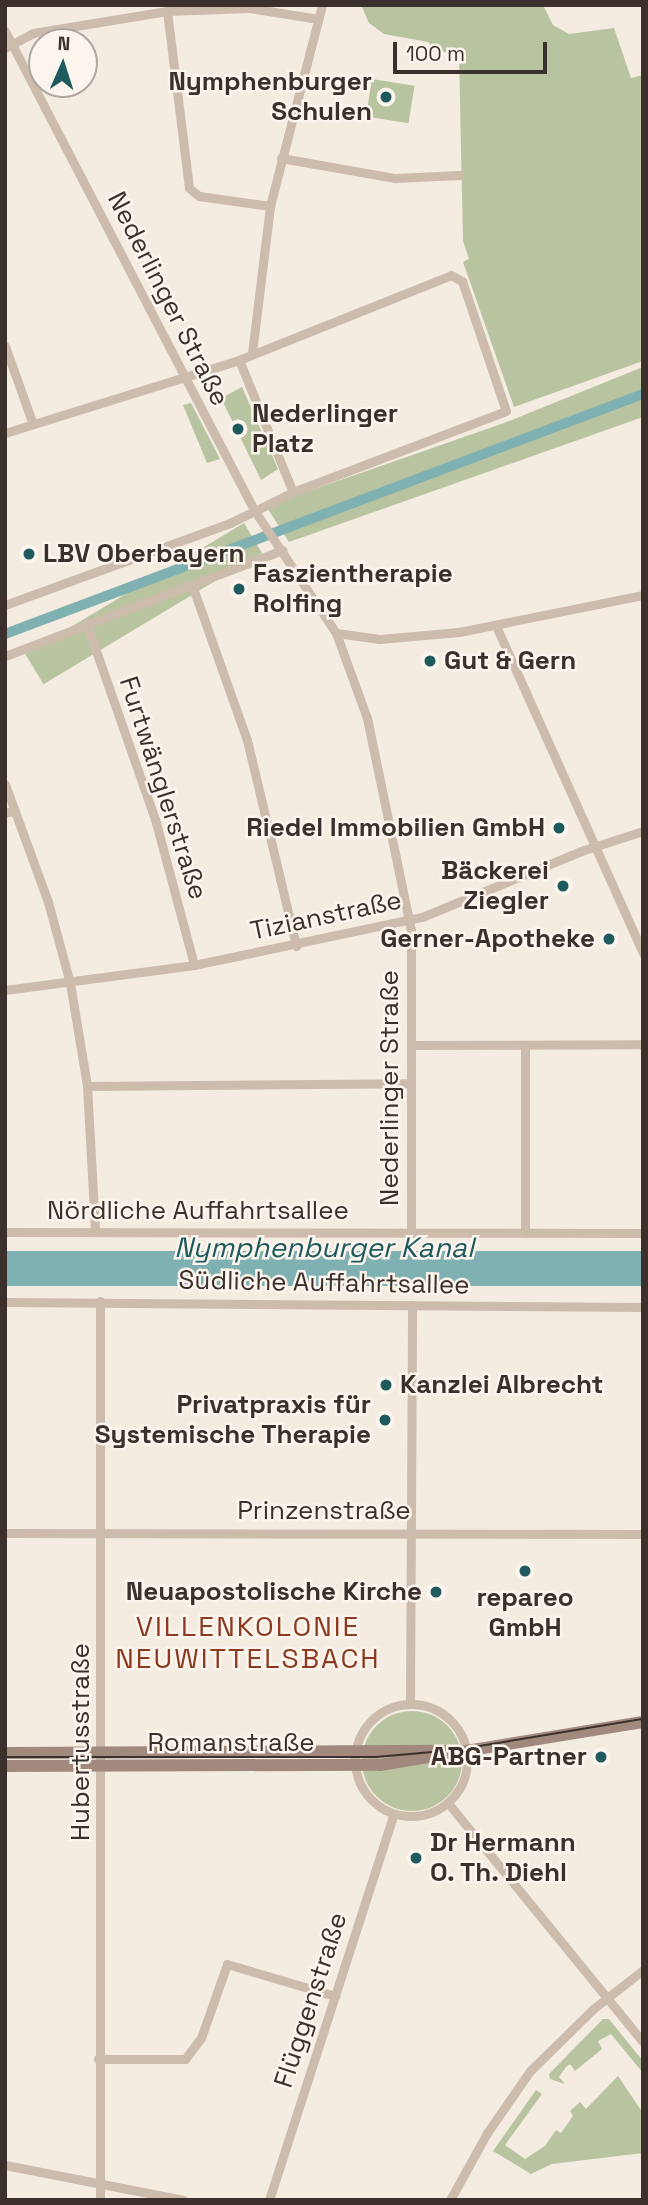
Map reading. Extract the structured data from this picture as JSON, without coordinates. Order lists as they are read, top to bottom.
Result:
{
  "streets": {
    "main road": ["Romanstraße"],
    "street": [
      "Nederlinger Straße",
      "Furtwänglerstraße",
      "Tizianstraße",
      "Nördliche Auffahrtsallee",
      "Südliche Auffahrtsallee",
      "Prinzenstraße",
      "Hubertusstraße",
      "Flüggenstraße"
    ]
  },
  "crossings": [
    ["Nederlinger Straße", "Tizianstraße"],
    ["Nederlinger Straße", "Nördliche Auffahrtsallee"],
    ["Furtwänglerstraße", "Tizianstraße"],
    ["Südliche Auffahrtsallee", "Hubertusstraße"],
    ["Prinzenstraße", "Hubertusstraße"],
    ["Hubertusstraße", "Romanstraße"]
  ],
  "districts": ["VILLENKOLONIE NEUWITTELSBACH"],
  "water": ["Nymphenburger Kanal"],
  "places": [
    "Nymphenburger Schulen",
    "Nederlinger Platz",
    "LBV Oberbayern",
    "Faszientherapie Rolfing",
    "Gut & Gern",
    "Riedel Immobilien GmbH",
    "Bäckerei Ziegler",
    "Gerner-Apotheke",
    "Kanzlei Albrecht",
    "Privatpraxis für Systemische Therapie",
    "repareo GmbH",
    "Neuapostolische Kirche",
    "ABG-Partner",
    "Dr Hermann O. Th. Diehl"
  ],
  "scale_bar": "100 m",
  "north": "top"
}
